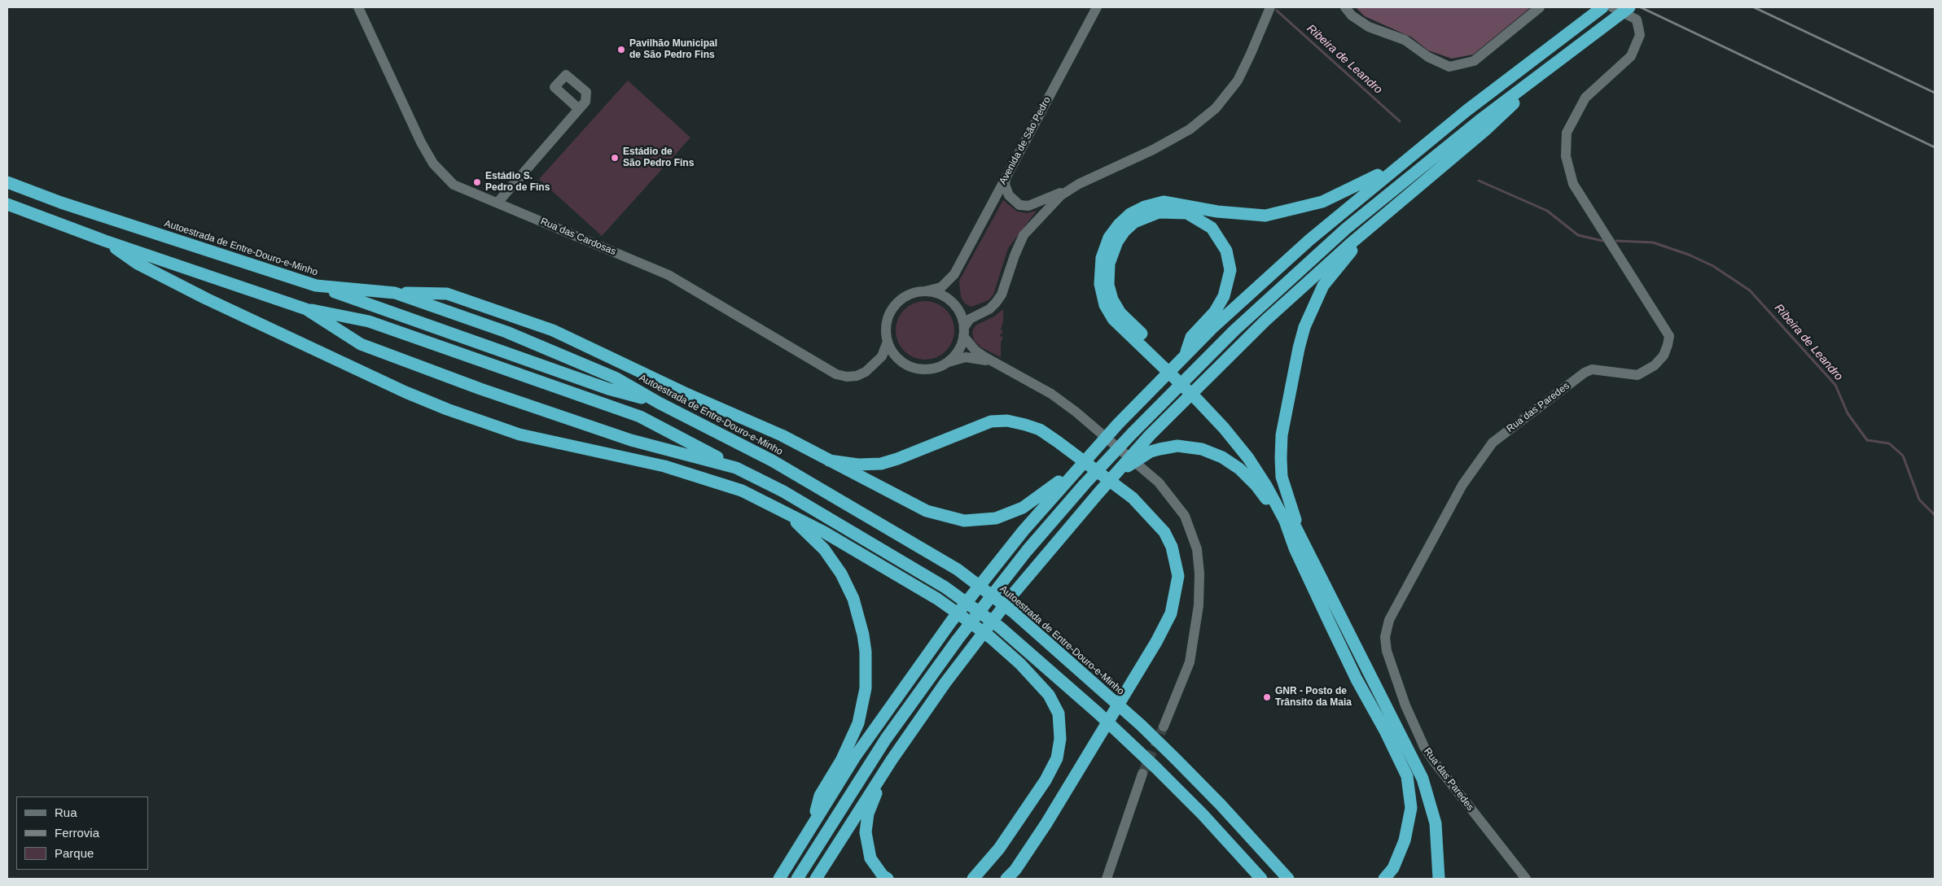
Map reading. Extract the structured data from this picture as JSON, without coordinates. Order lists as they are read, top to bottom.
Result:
{
  "streets": {
    "highway": ["Autoestrada de Entre-Douro-e-Minho"],
    "street": ["Avenida de São Pedro", "Rua das Cardosas", "Rua das Paredes"]
  },
  "crossings": [
    ["Avenida de São Pedro", "Rua das Cardosas"]
  ],
  "water": ["Ribeira de Leandro"],
  "places": [
    "Pavilhão Municipal de São Pedro Fins",
    "Estádio de São Pedro Fins",
    "Estádio S. Pedro de Fins",
    "GNR - Posto de Trânsito da Maia"
  ],
  "legend": ["Rua", "Ferrovia", "Parque"]
}
